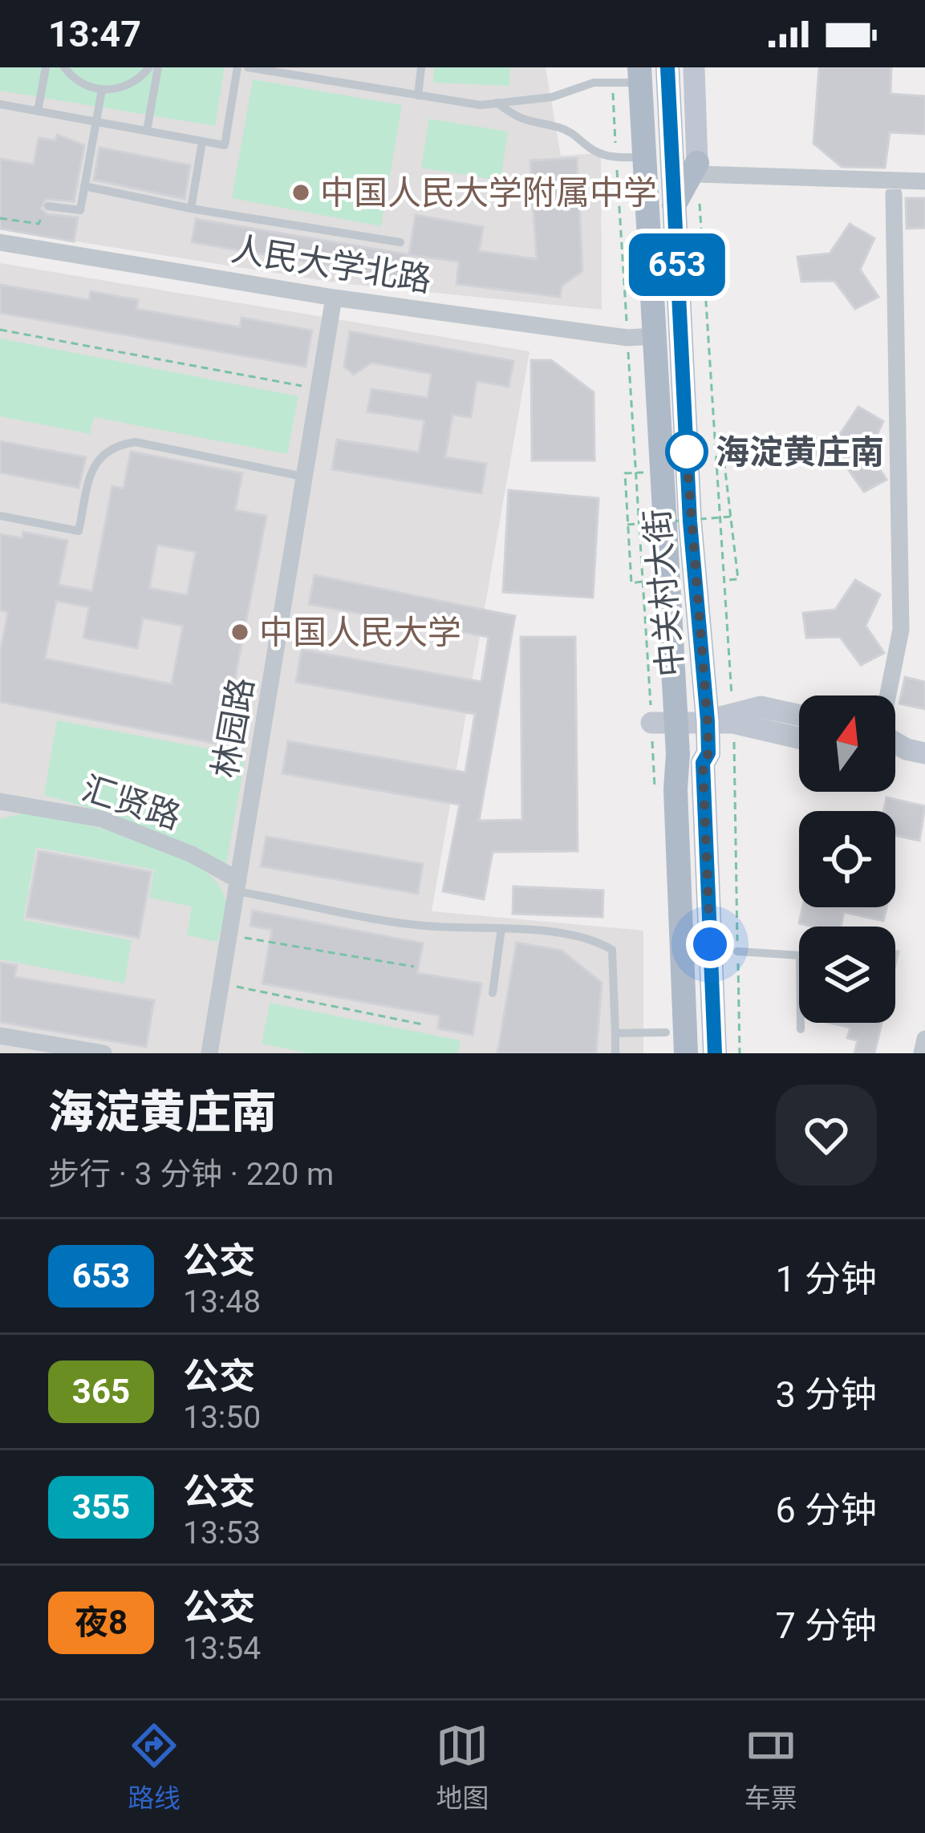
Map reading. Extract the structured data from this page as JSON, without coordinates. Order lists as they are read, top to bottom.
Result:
{
  "streets": {
    "main road": ["中关村大街"],
    "street": ["人民大学北路", "林园路", "汇贤路"]
  },
  "crossings": [
    ["人民大学北路", "中关村大街"],
    ["人民大学北路", "林园路"],
    ["林园路", "汇贤路"]
  ],
  "places": ["中国人民大学附属中学", "海淀黄庄南", "中国人民大学"],
  "lines": ["bus line 653"],
  "north": "top",
  "page": {
    "status": "13:47",
    "on_map": "653",
    "heading": ["海淀黄庄南", "步行 · 3 分钟 · 220 m"],
    "list": [
      {
        "mark": "653",
        "name": "公交",
        "note": "13:48",
        "value": "1 分钟"
      },
      {
        "mark": "365",
        "name": "公交",
        "note": "13:50",
        "value": "3 分钟"
      },
      {
        "mark": "355",
        "name": "公交",
        "note": "13:53",
        "value": "6 分钟"
      },
      {
        "mark": "夜8",
        "name": "公交",
        "note": "13:54",
        "value": "7 分钟"
      }
    ],
    "tabs": ["路线", "地图", "车票"]
  }
}
